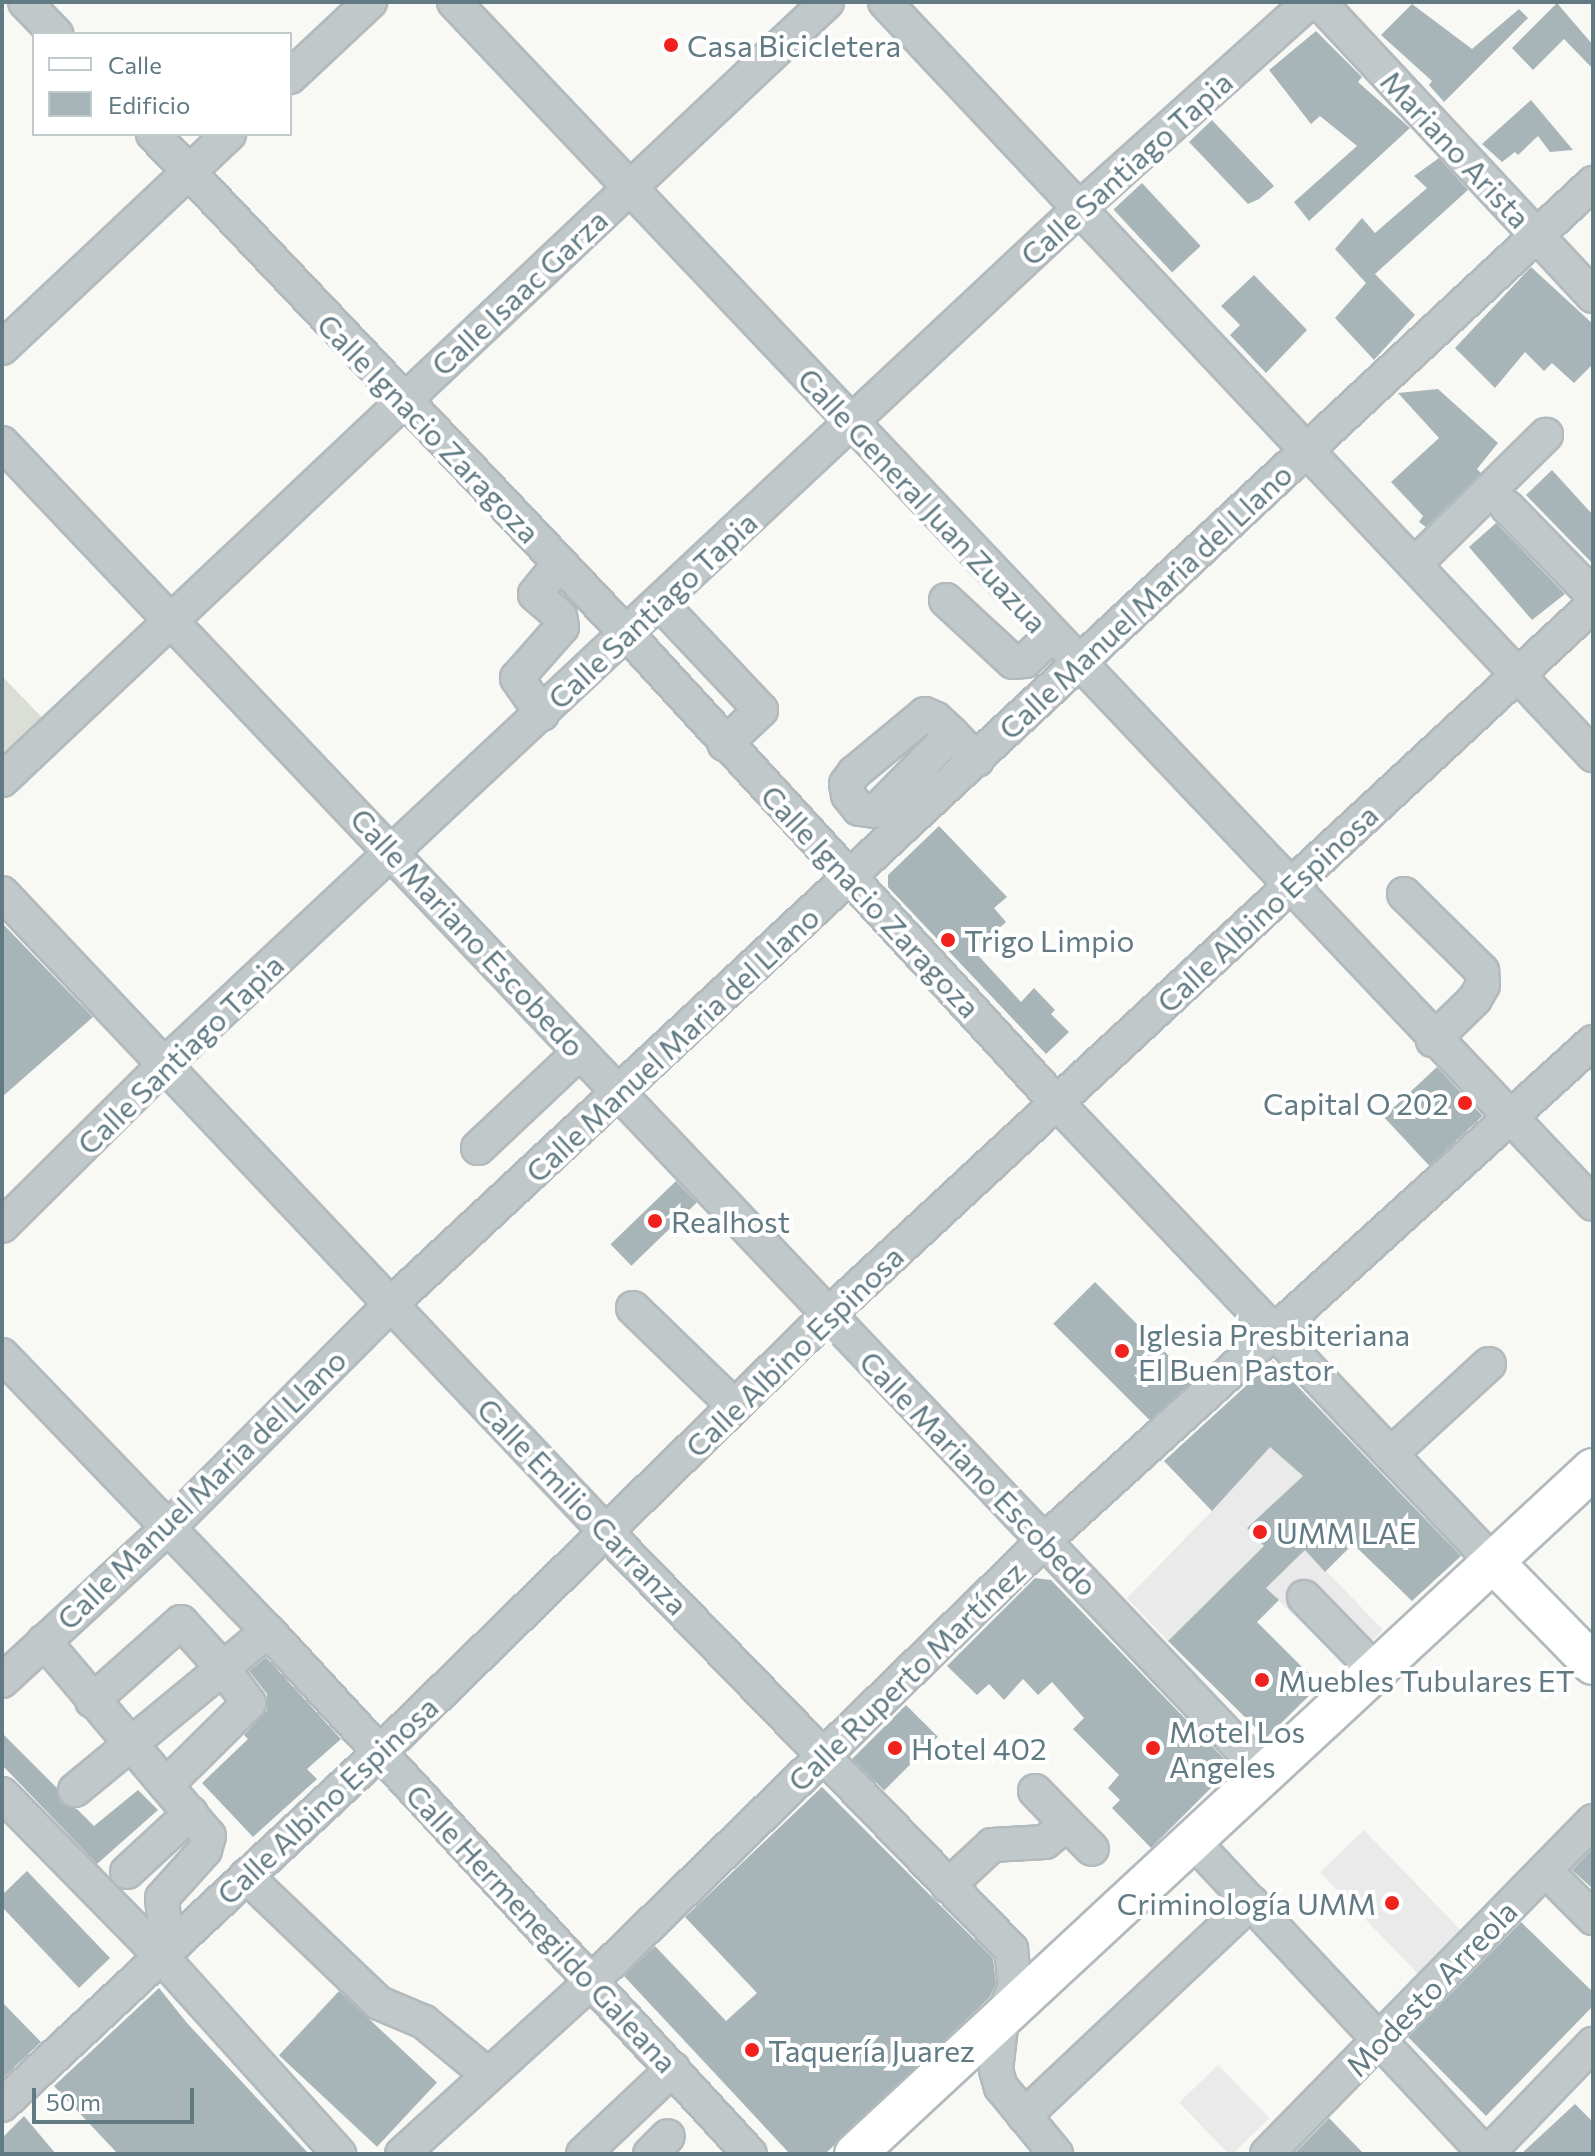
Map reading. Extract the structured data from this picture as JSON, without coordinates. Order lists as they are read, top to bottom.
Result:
{
  "streets": {
    "main road": ["Calle Ignacio Zaragoza"],
    "street": [
      "Mariano Arista",
      "Calle Santiago Tapia",
      "Calle Isaac Garza",
      "Calle General Juan Zuazua",
      "Calle Manuel Maria del Llano",
      "Calle Albino Espinosa",
      "Calle Mariano Escobedo",
      "Calle Emilio Carranza",
      "Calle Ruperto Martínez",
      "Calle Hermenegildo Galeana",
      "Modesto Arreola"
    ]
  },
  "crossings": [
    ["Mariano Arista", "Calle Manuel Maria del Llano"],
    ["Calle Santiago Tapia", "Calle Ignacio Zaragoza"],
    ["Calle Santiago Tapia", "Calle General Juan Zuazua"],
    ["Calle Santiago Tapia", "Calle Mariano Escobedo"],
    ["Calle Santiago Tapia", "Calle Emilio Carranza"],
    ["Calle Isaac Garza", "Calle Ignacio Zaragoza"],
    ["Calle Isaac Garza", "Calle General Juan Zuazua"],
    ["Calle Isaac Garza", "Calle Mariano Escobedo"],
    ["Calle Ignacio Zaragoza", "Calle Manuel Maria del Llano"],
    ["Calle Ignacio Zaragoza", "Calle Albino Espinosa"],
    ["Calle Ignacio Zaragoza", "Calle Ruperto Martínez"],
    ["Calle General Juan Zuazua", "Calle Manuel Maria del Llano"],
    ["Calle General Juan Zuazua", "Calle Albino Espinosa"],
    ["Calle General Juan Zuazua", "Calle Ruperto Martínez"],
    ["Calle Manuel Maria del Llano", "Calle Mariano Escobedo"],
    ["Calle Manuel Maria del Llano", "Calle Emilio Carranza"],
    ["Calle Manuel Maria del Llano", "Calle Hermenegildo Galeana"],
    ["Calle Albino Espinosa", "Calle Mariano Escobedo"],
    ["Calle Albino Espinosa", "Calle Emilio Carranza"],
    ["Calle Albino Espinosa", "Calle Hermenegildo Galeana"],
    ["Calle Mariano Escobedo", "Calle Ruperto Martínez"],
    ["Calle Emilio Carranza", "Calle Ruperto Martínez"],
    ["Calle Ruperto Martínez", "Calle Hermenegildo Galeana"]
  ],
  "places": [
    "Casa Bicicletera",
    "Trigo Limpio",
    "Capital O 202",
    "Realhost",
    "Iglesia Presbiteriana El Buen Pastor",
    "UMM LAE",
    "Muebles Tubulares ET",
    "Hotel 402",
    "Motel Los Angeles",
    "Criminología UMM",
    "Taquería Juarez"
  ],
  "legend": ["Calle", "Edificio"],
  "scale_bar": "50 m"
}
